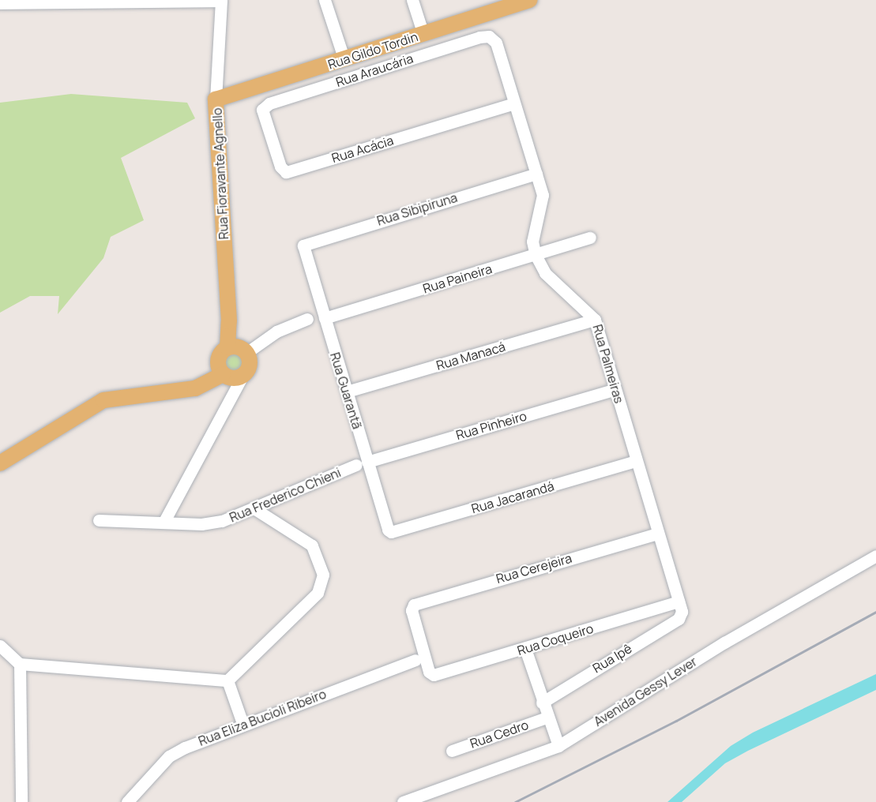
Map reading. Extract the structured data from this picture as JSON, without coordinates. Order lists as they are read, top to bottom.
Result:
{
  "streets": {
    "main road": ["Rua Gildo Tordin", "Rua Fioravante Agnello"],
    "street": [
      "Rua Araucária",
      "Rua Acácia",
      "Rua Sibipiruna",
      "Rua Paineira",
      "Rua Manacá",
      "Rua Palmeiras",
      "Rua Guarantã",
      "Rua Pinheiro",
      "Rua Frederico Chieni",
      "Rua Jacarandá",
      "Rua Cerejeira",
      "Rua Coqueiro",
      "Rua Ipê",
      "Avenida Gessy Lever",
      "Rua Eliza Bucioli Ribeiro",
      "Rua Cedro"
    ]
  },
  "crossings": [
    ["Rua Gildo Tordin", "Rua Fioravante Agnello"],
    ["Rua Araucária", "Rua Acácia"],
    ["Rua Araucária", "Rua Palmeiras"],
    ["Rua Acácia", "Rua Palmeiras"],
    ["Rua Sibipiruna", "Rua Palmeiras"],
    ["Rua Sibipiruna", "Rua Guarantã"],
    ["Rua Paineira", "Rua Palmeiras"],
    ["Rua Paineira", "Rua Guarantã"],
    ["Rua Manacá", "Rua Palmeiras"],
    ["Rua Manacá", "Rua Guarantã"],
    ["Rua Palmeiras", "Rua Pinheiro"],
    ["Rua Palmeiras", "Rua Jacarandá"],
    ["Rua Palmeiras", "Rua Cerejeira"],
    ["Rua Palmeiras", "Rua Coqueiro"],
    ["Rua Palmeiras", "Rua Ipê"],
    ["Rua Guarantã", "Rua Pinheiro"],
    ["Rua Guarantã", "Rua Frederico Chieni"],
    ["Rua Guarantã", "Rua Jacarandá"],
    ["Rua Pinheiro", "Rua Frederico Chieni"],
    ["Rua Cerejeira", "Rua Coqueiro"]
  ]
}
